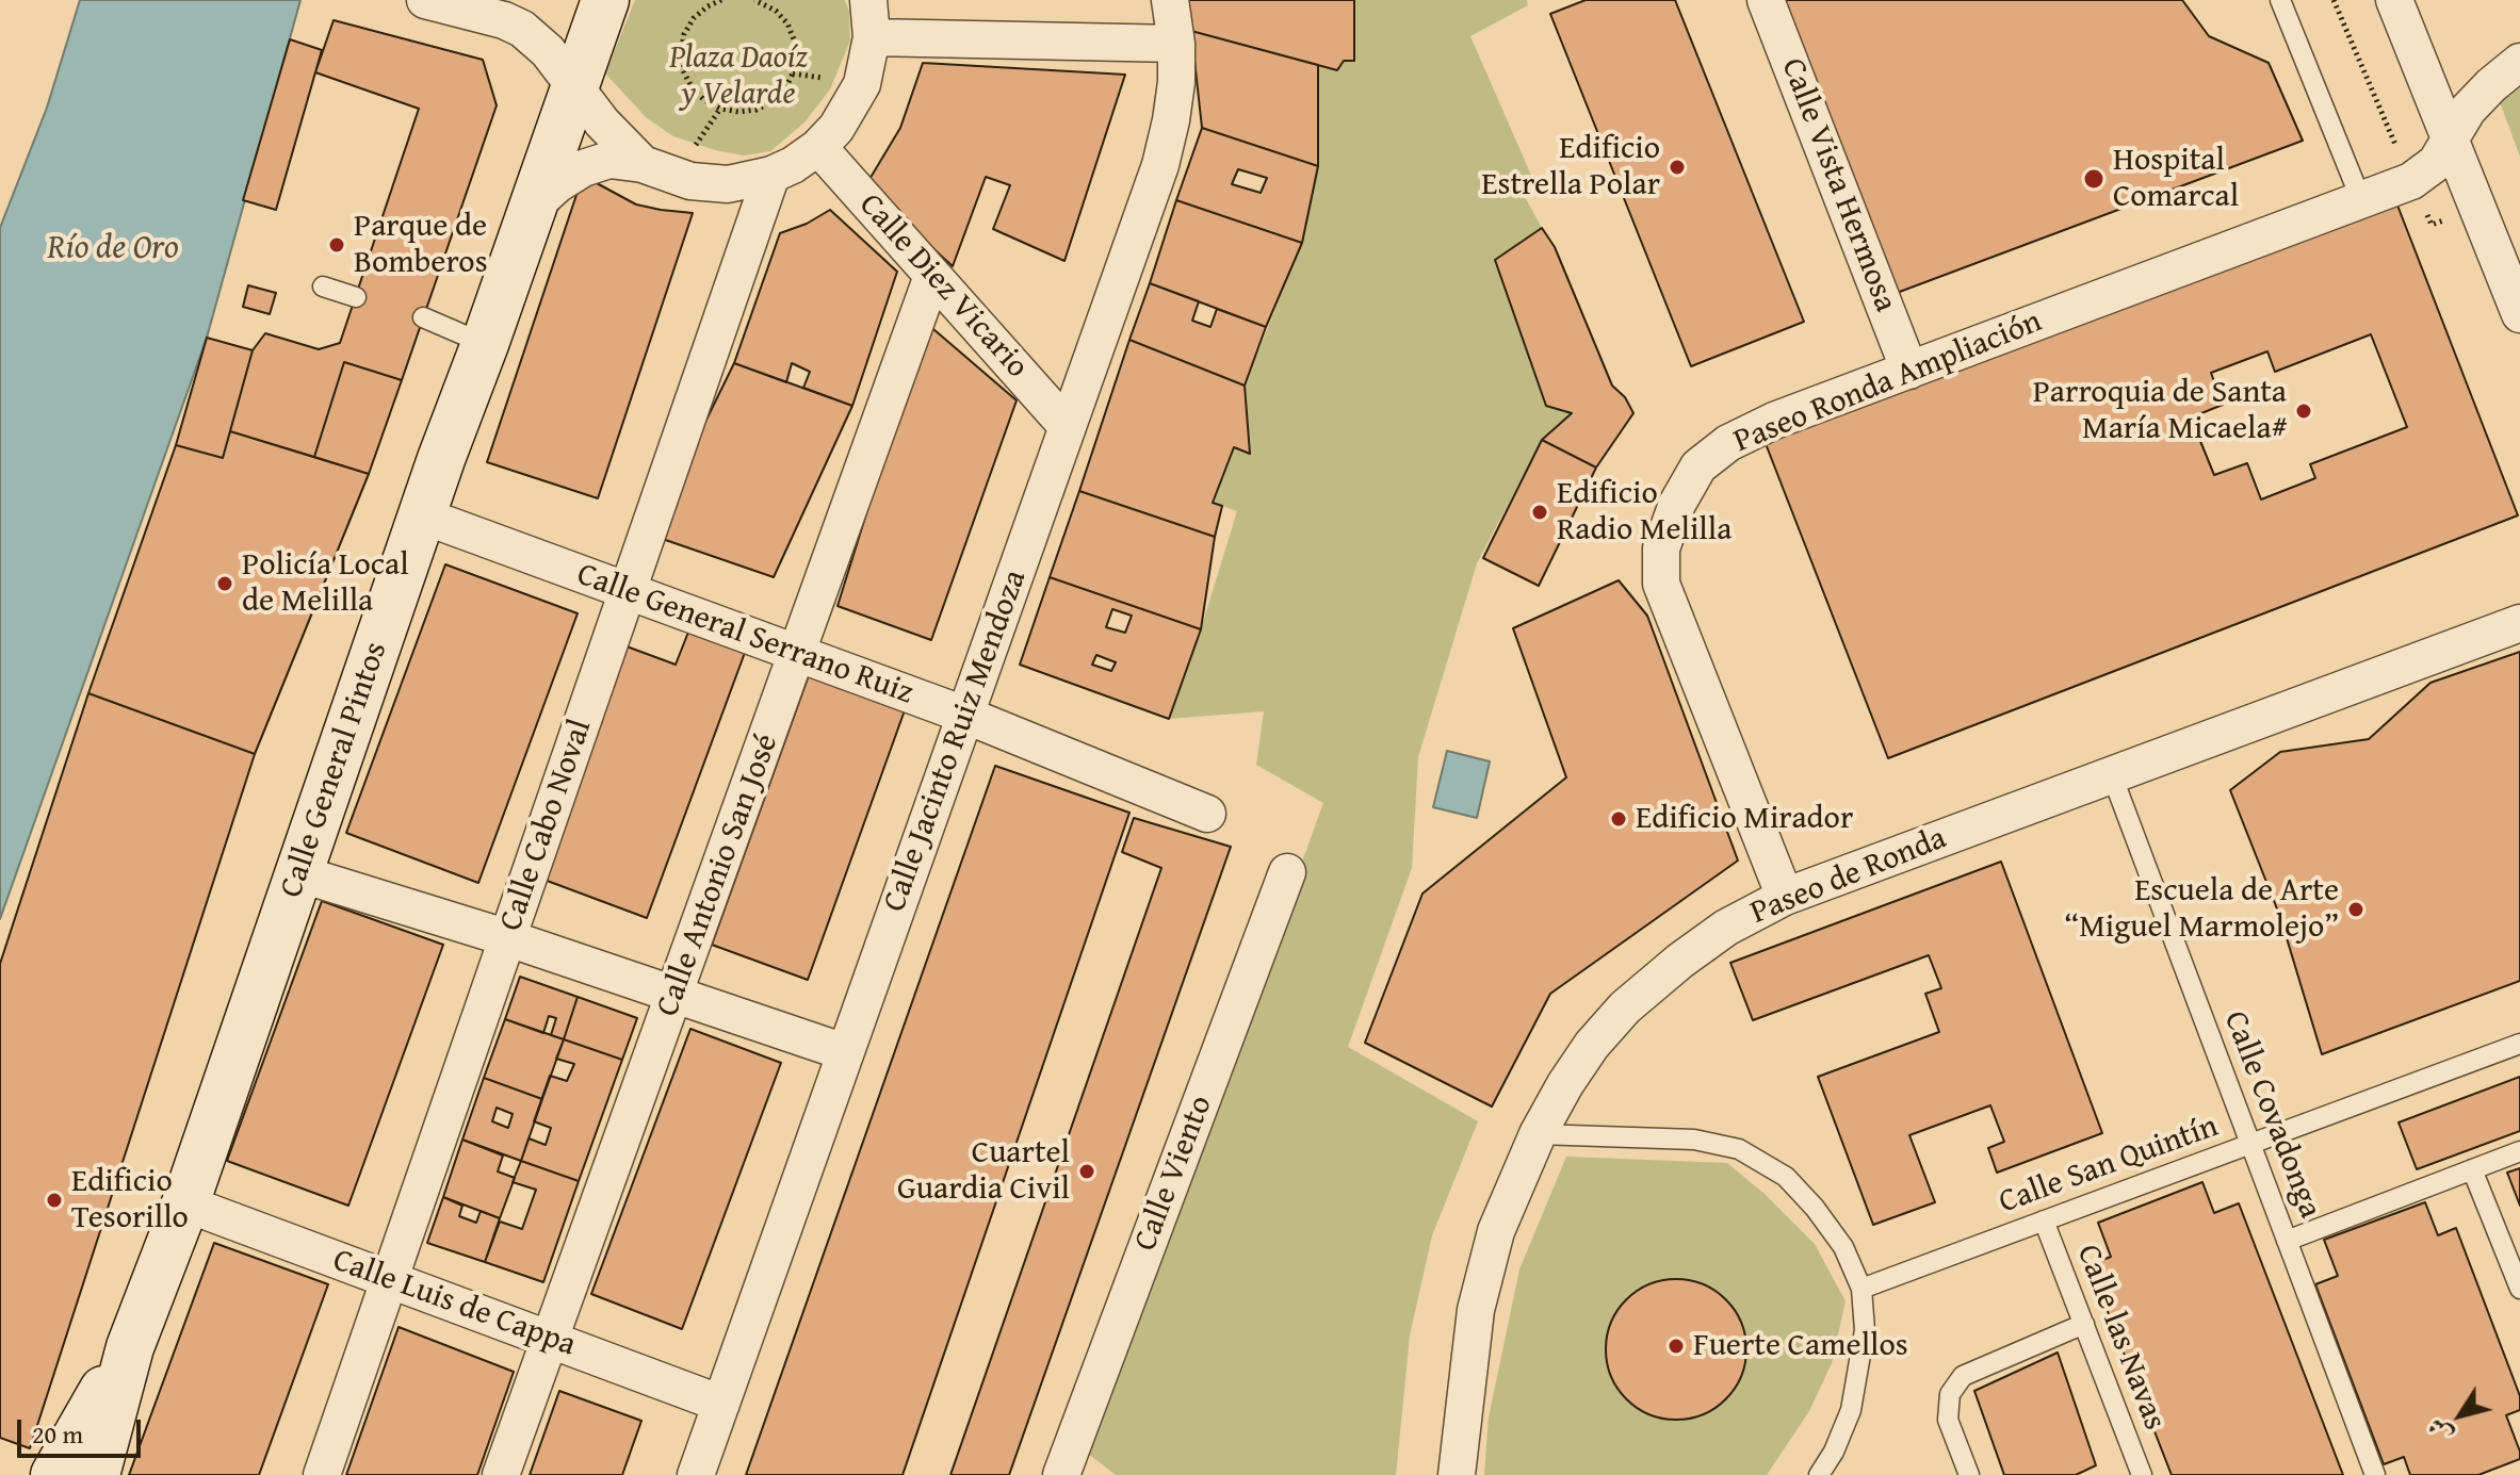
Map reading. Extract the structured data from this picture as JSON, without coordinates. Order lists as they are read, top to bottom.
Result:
{
  "streets": {
    "street": [
      "Calle Vista Hermosa",
      "Calle Diez Vicario",
      "Paseo Ronda Ampliación",
      "Calle General Serrano Ruiz",
      "Calle Jacinto Ruiz Mendoza",
      "Calle General Pintos",
      "Calle Cabo Noval",
      "Calle Antonio San José",
      "Paseo de Ronda",
      "Calle Viento",
      "Calle Luis de Cappa"
    ],
    "lane": ["Calle Covadonga", "Calle San Quintín", "Calle las Navas"]
  },
  "crossings": [
    ["Calle Vista Hermosa", "Paseo Ronda Ampliación"],
    ["Calle Diez Vicario", "Calle Jacinto Ruiz Mendoza"],
    ["Calle Diez Vicario", "Calle Antonio San José"],
    ["Paseo Ronda Ampliación", "Paseo de Ronda"],
    ["Calle General Serrano Ruiz", "Calle Jacinto Ruiz Mendoza"],
    ["Calle General Serrano Ruiz", "Calle General Pintos"],
    ["Calle General Serrano Ruiz", "Calle Cabo Noval"],
    ["Calle General Serrano Ruiz", "Calle Antonio San José"],
    ["Calle Jacinto Ruiz Mendoza", "Calle Luis de Cappa"],
    ["Calle General Pintos", "Calle Luis de Cappa"],
    ["Calle Cabo Noval", "Calle Luis de Cappa"],
    ["Calle Antonio San José", "Calle Luis de Cappa"],
    ["Paseo de Ronda", "Calle Covadonga"],
    ["Calle Covadonga", "Calle San Quintín"],
    ["Calle San Quintín", "Calle las Navas"]
  ],
  "water": ["Río de Oro"],
  "parks": ["Plaza Daoíz y Velarde"],
  "places": [
    "Edificio Estrella Polar",
    "Hospital Comarcal",
    "Parque de Bomberos",
    "Parroquia de Santa María Micaela#",
    "Edificio Radio Melilla",
    "Policía Local de Melilla",
    "Edificio Mirador",
    "Escuela de Arte “Miguel Marmolejo”",
    "Cuartel Guardia Civil",
    "Edificio Tesorillo",
    "Fuerte Camellos"
  ],
  "scale_bar": "20 m",
  "north": "bottom left"
}
